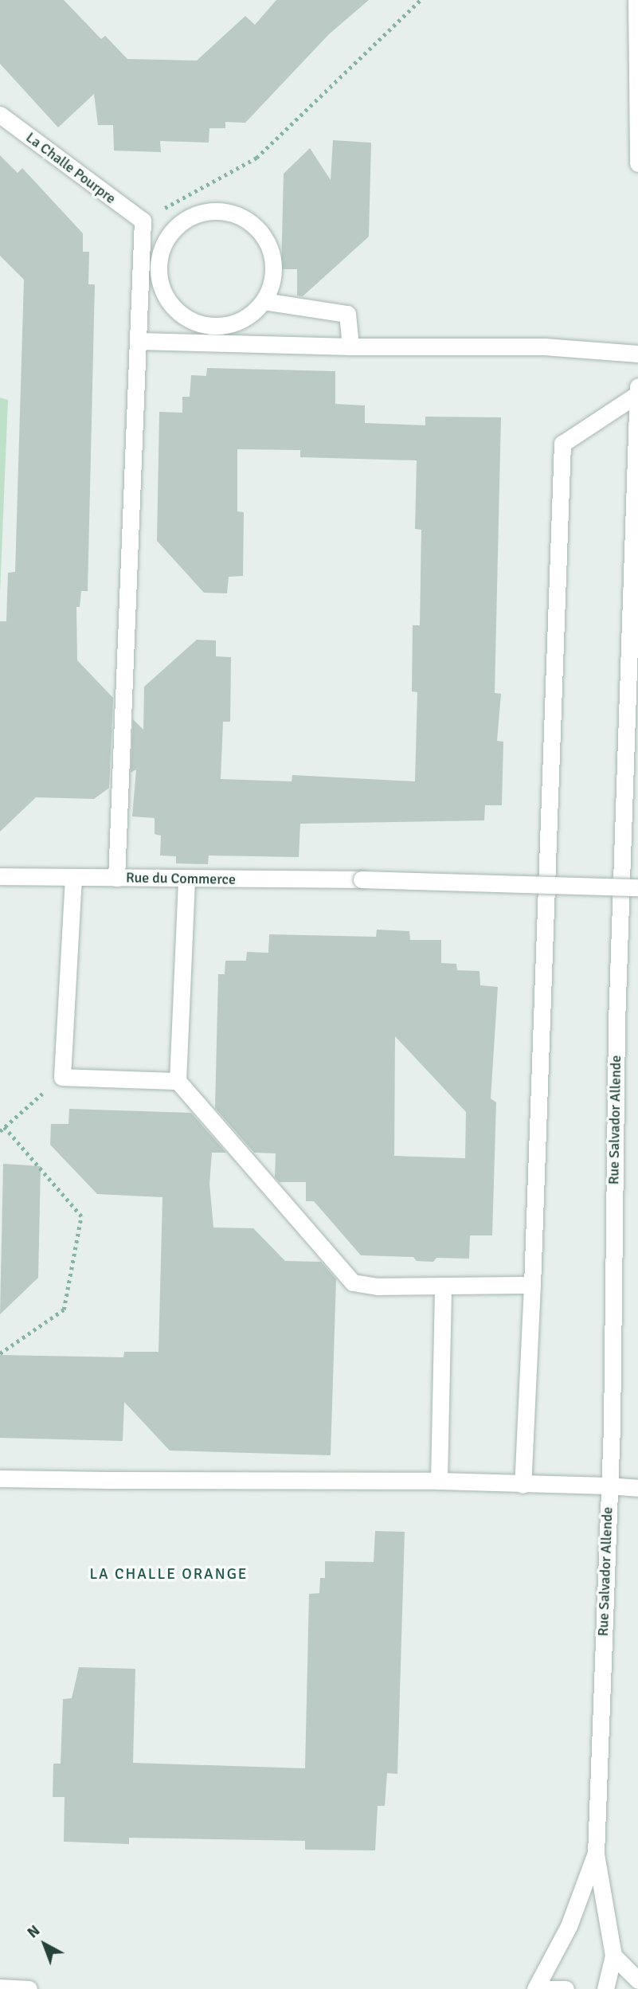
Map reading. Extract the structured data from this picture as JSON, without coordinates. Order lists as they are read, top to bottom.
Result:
{
  "streets": {
    "street": ["La Challe Pourpre", "Rue du Commerce", "Rue Salvador Allende"]
  },
  "districts": ["LA CHALLE ORANGE"],
  "north": "top left"
}
